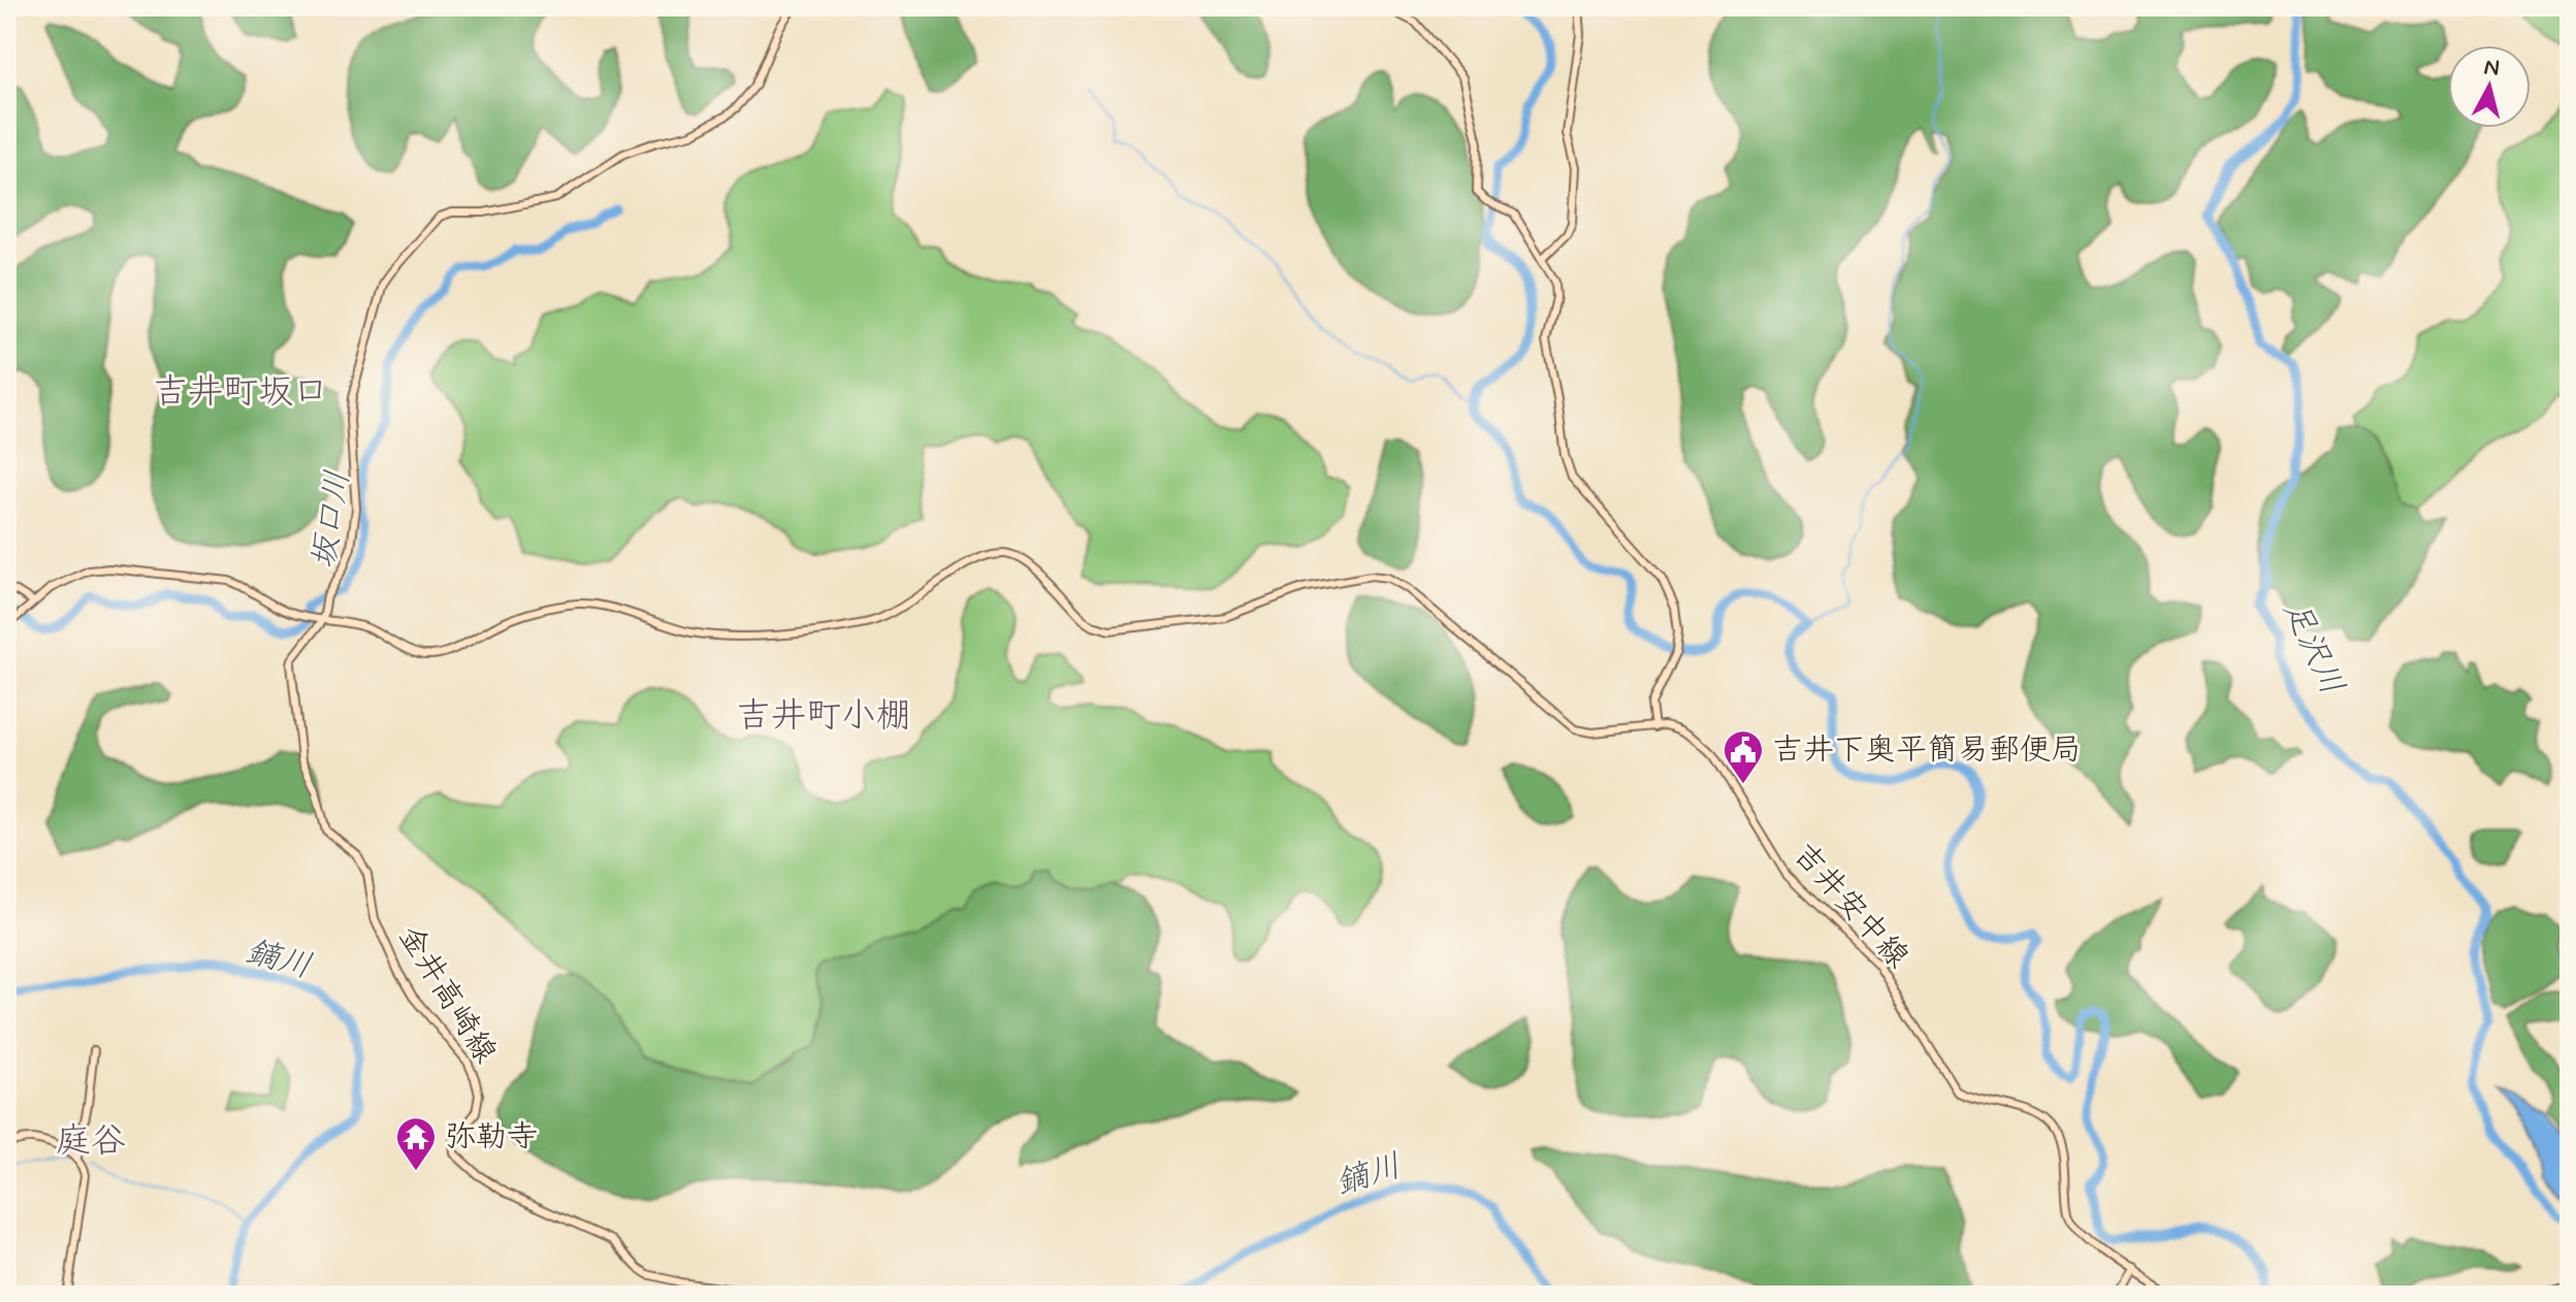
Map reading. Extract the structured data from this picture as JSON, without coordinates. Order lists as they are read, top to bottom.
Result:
{
  "streets": {
    "main road": ["吉井安中線", "金井高崎線"]
  },
  "districts": ["吉井町坂口", "吉井町小棚", "庭谷"],
  "water": ["坂口川", "足沢川", "鏑川"],
  "places": {
    "public building": ["吉井下奥平簡易郵便局"],
    "temple": ["弥勒寺"]
  },
  "north": "top"
}
